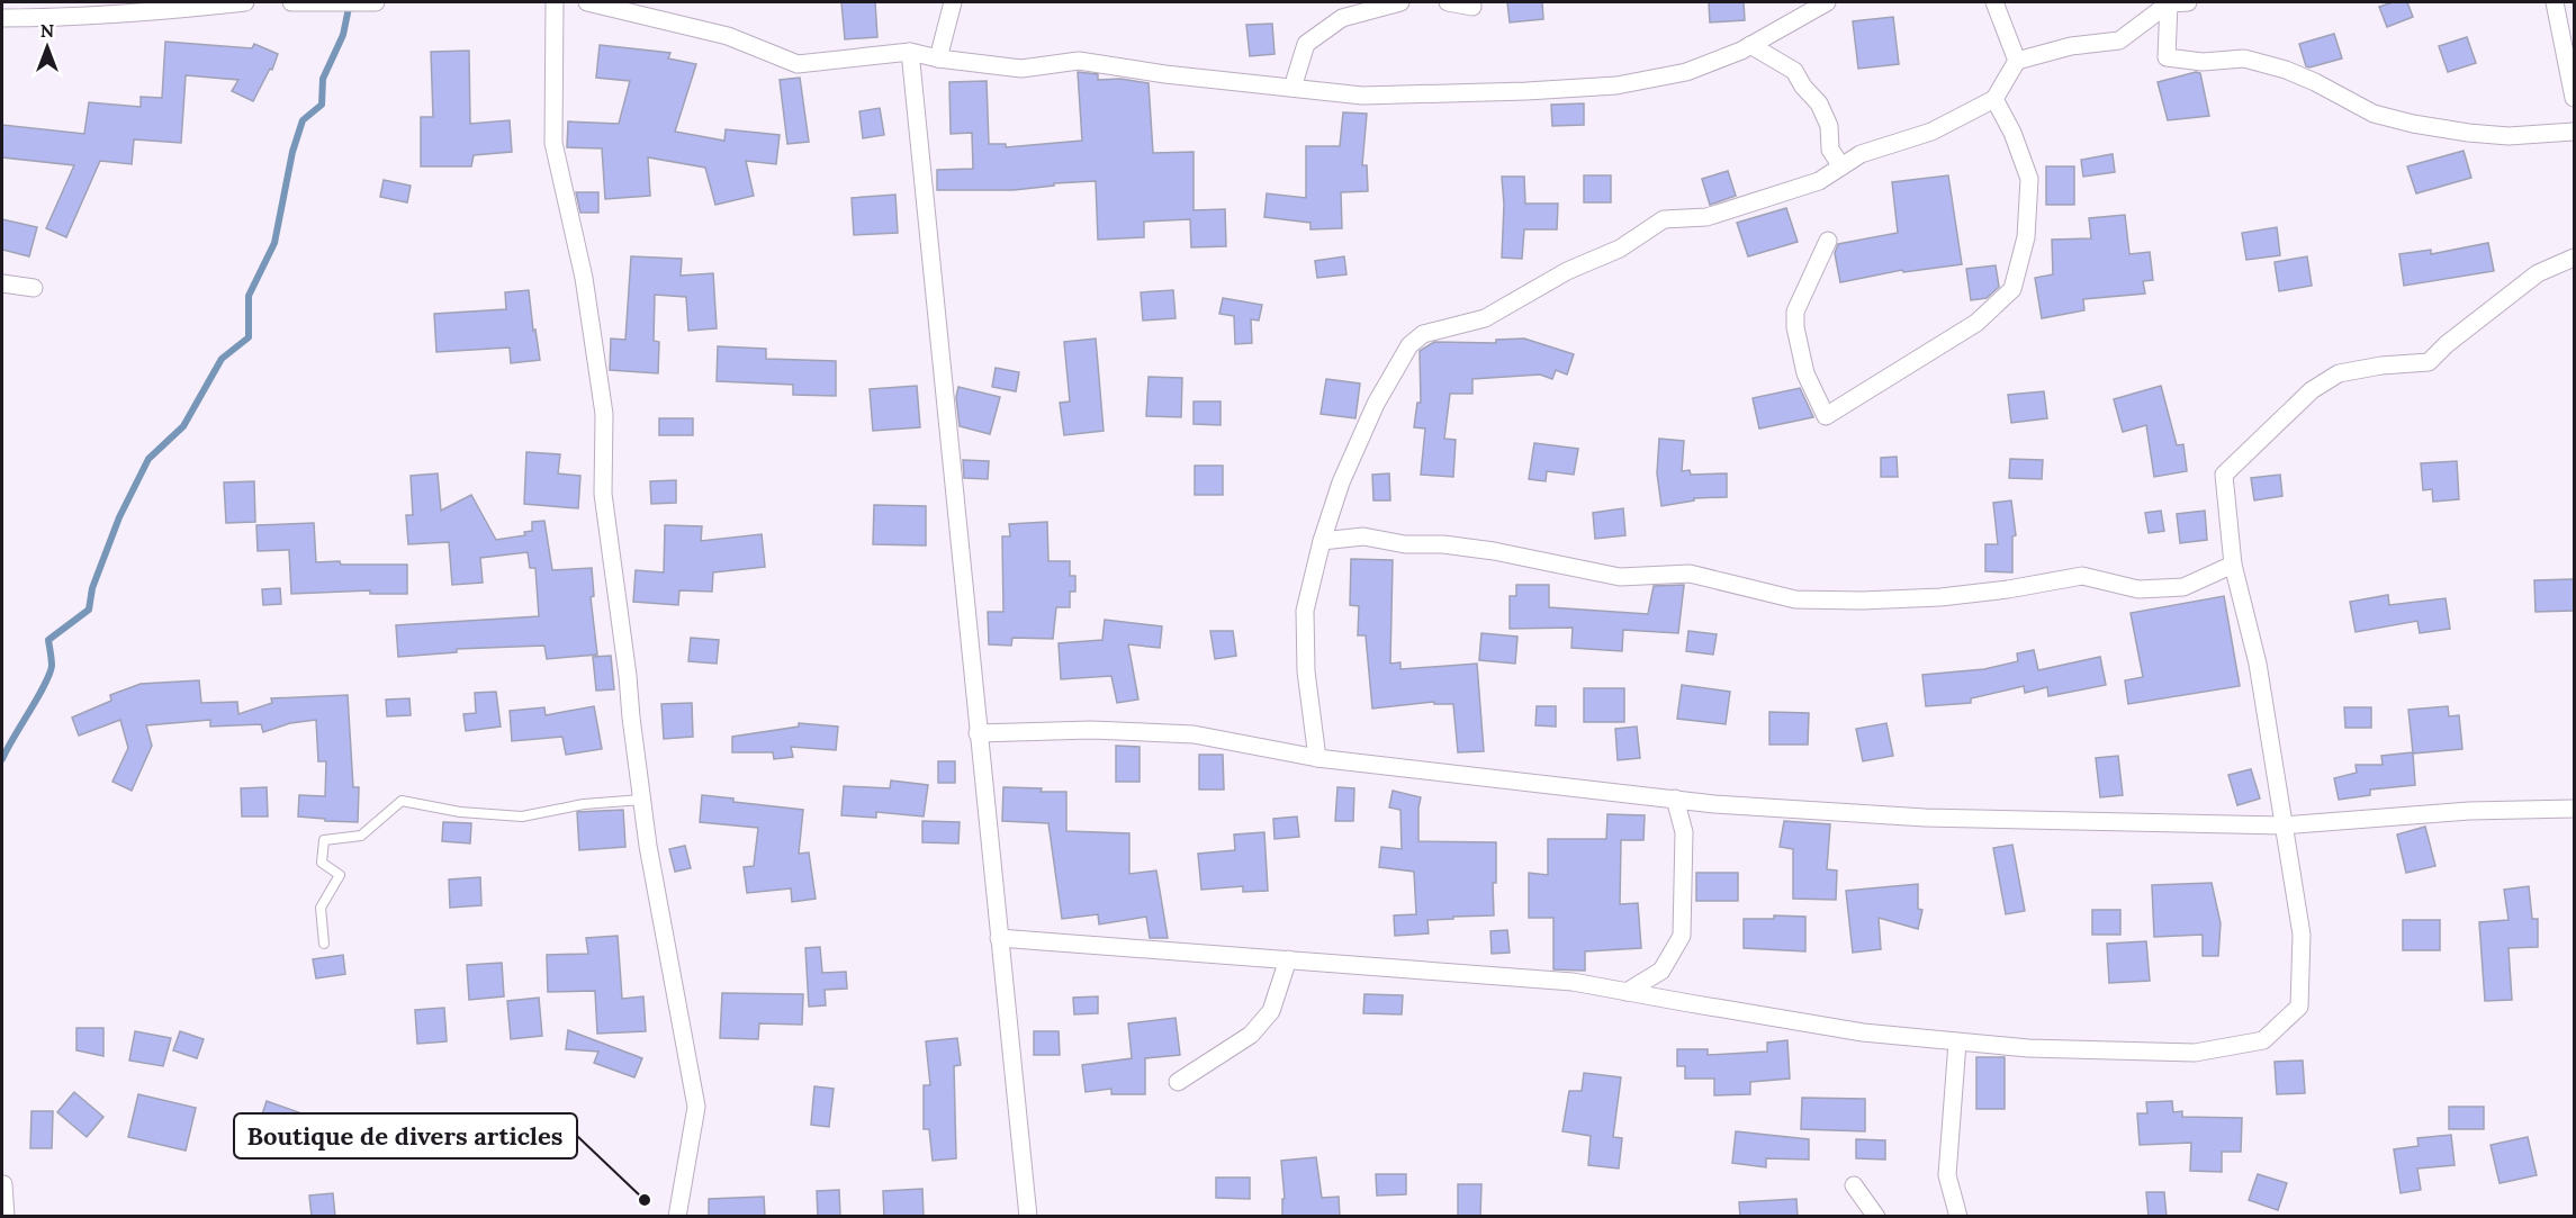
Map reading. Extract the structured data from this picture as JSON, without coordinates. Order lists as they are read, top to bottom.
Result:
{
  "places": ["Boutique de divers articles"],
  "north": "top"
}
